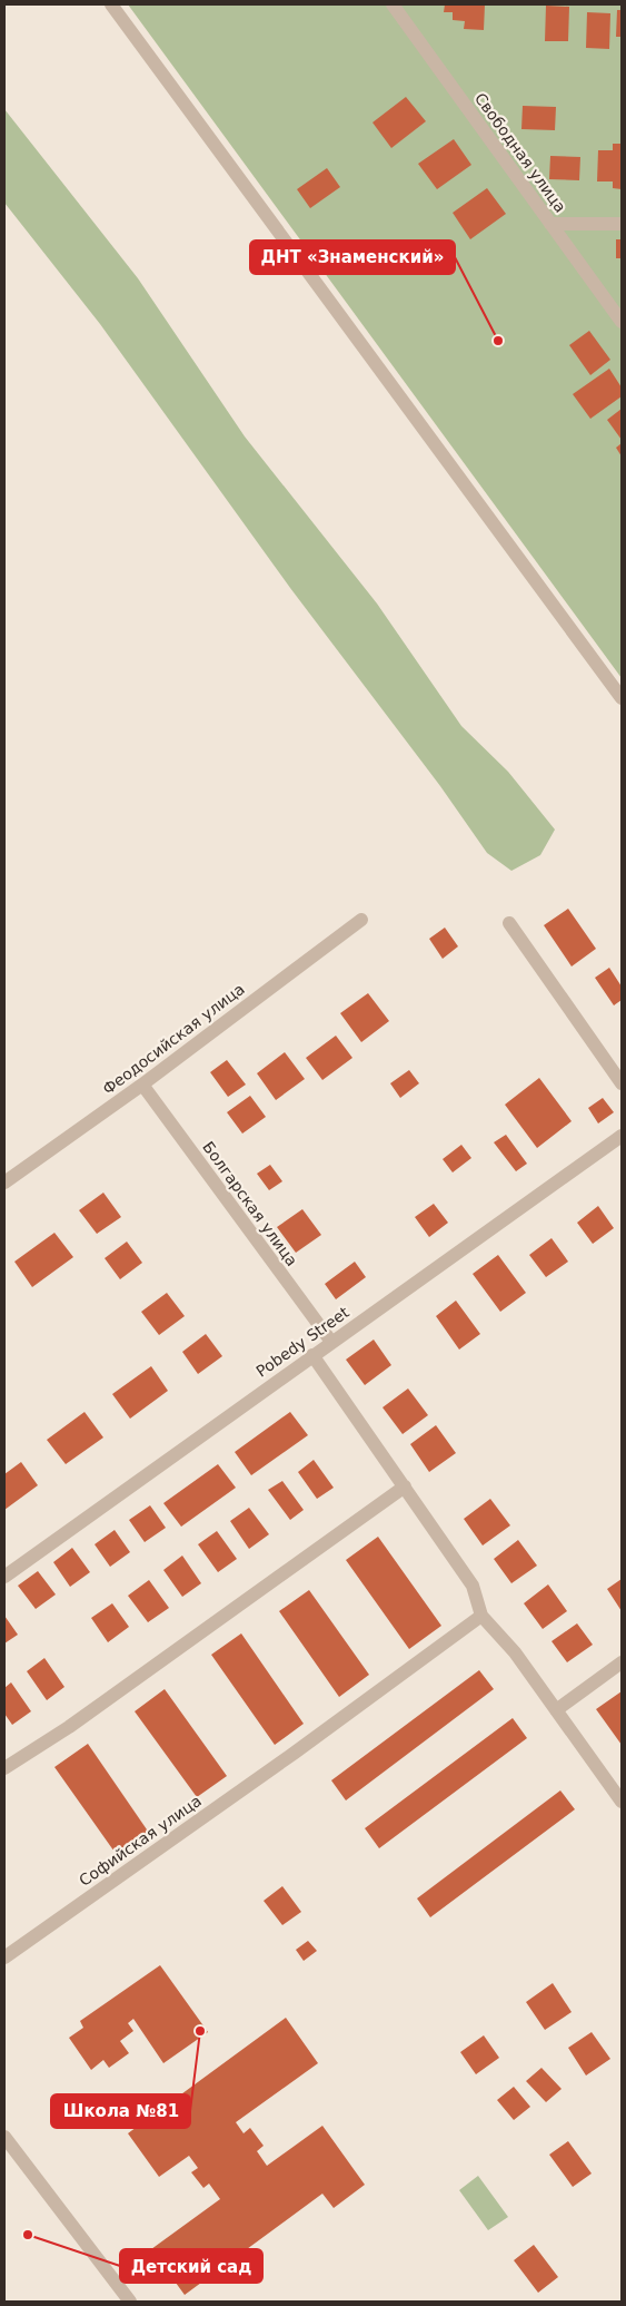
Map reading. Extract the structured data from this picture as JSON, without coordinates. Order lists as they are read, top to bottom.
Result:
{
  "streets": {
    "street": [
      "Свободная улица",
      "Феодосийская улица",
      "Болгарская улица",
      "Pobedy Street",
      "Софийская улица"
    ]
  },
  "crossings": [
    ["Феодосийская улица", "Болгарская улица"],
    ["Болгарская улица", "Pobedy Street"]
  ],
  "places": ["ДНТ «Знаменский»", "Школа №81", "Детский сад"]
}
